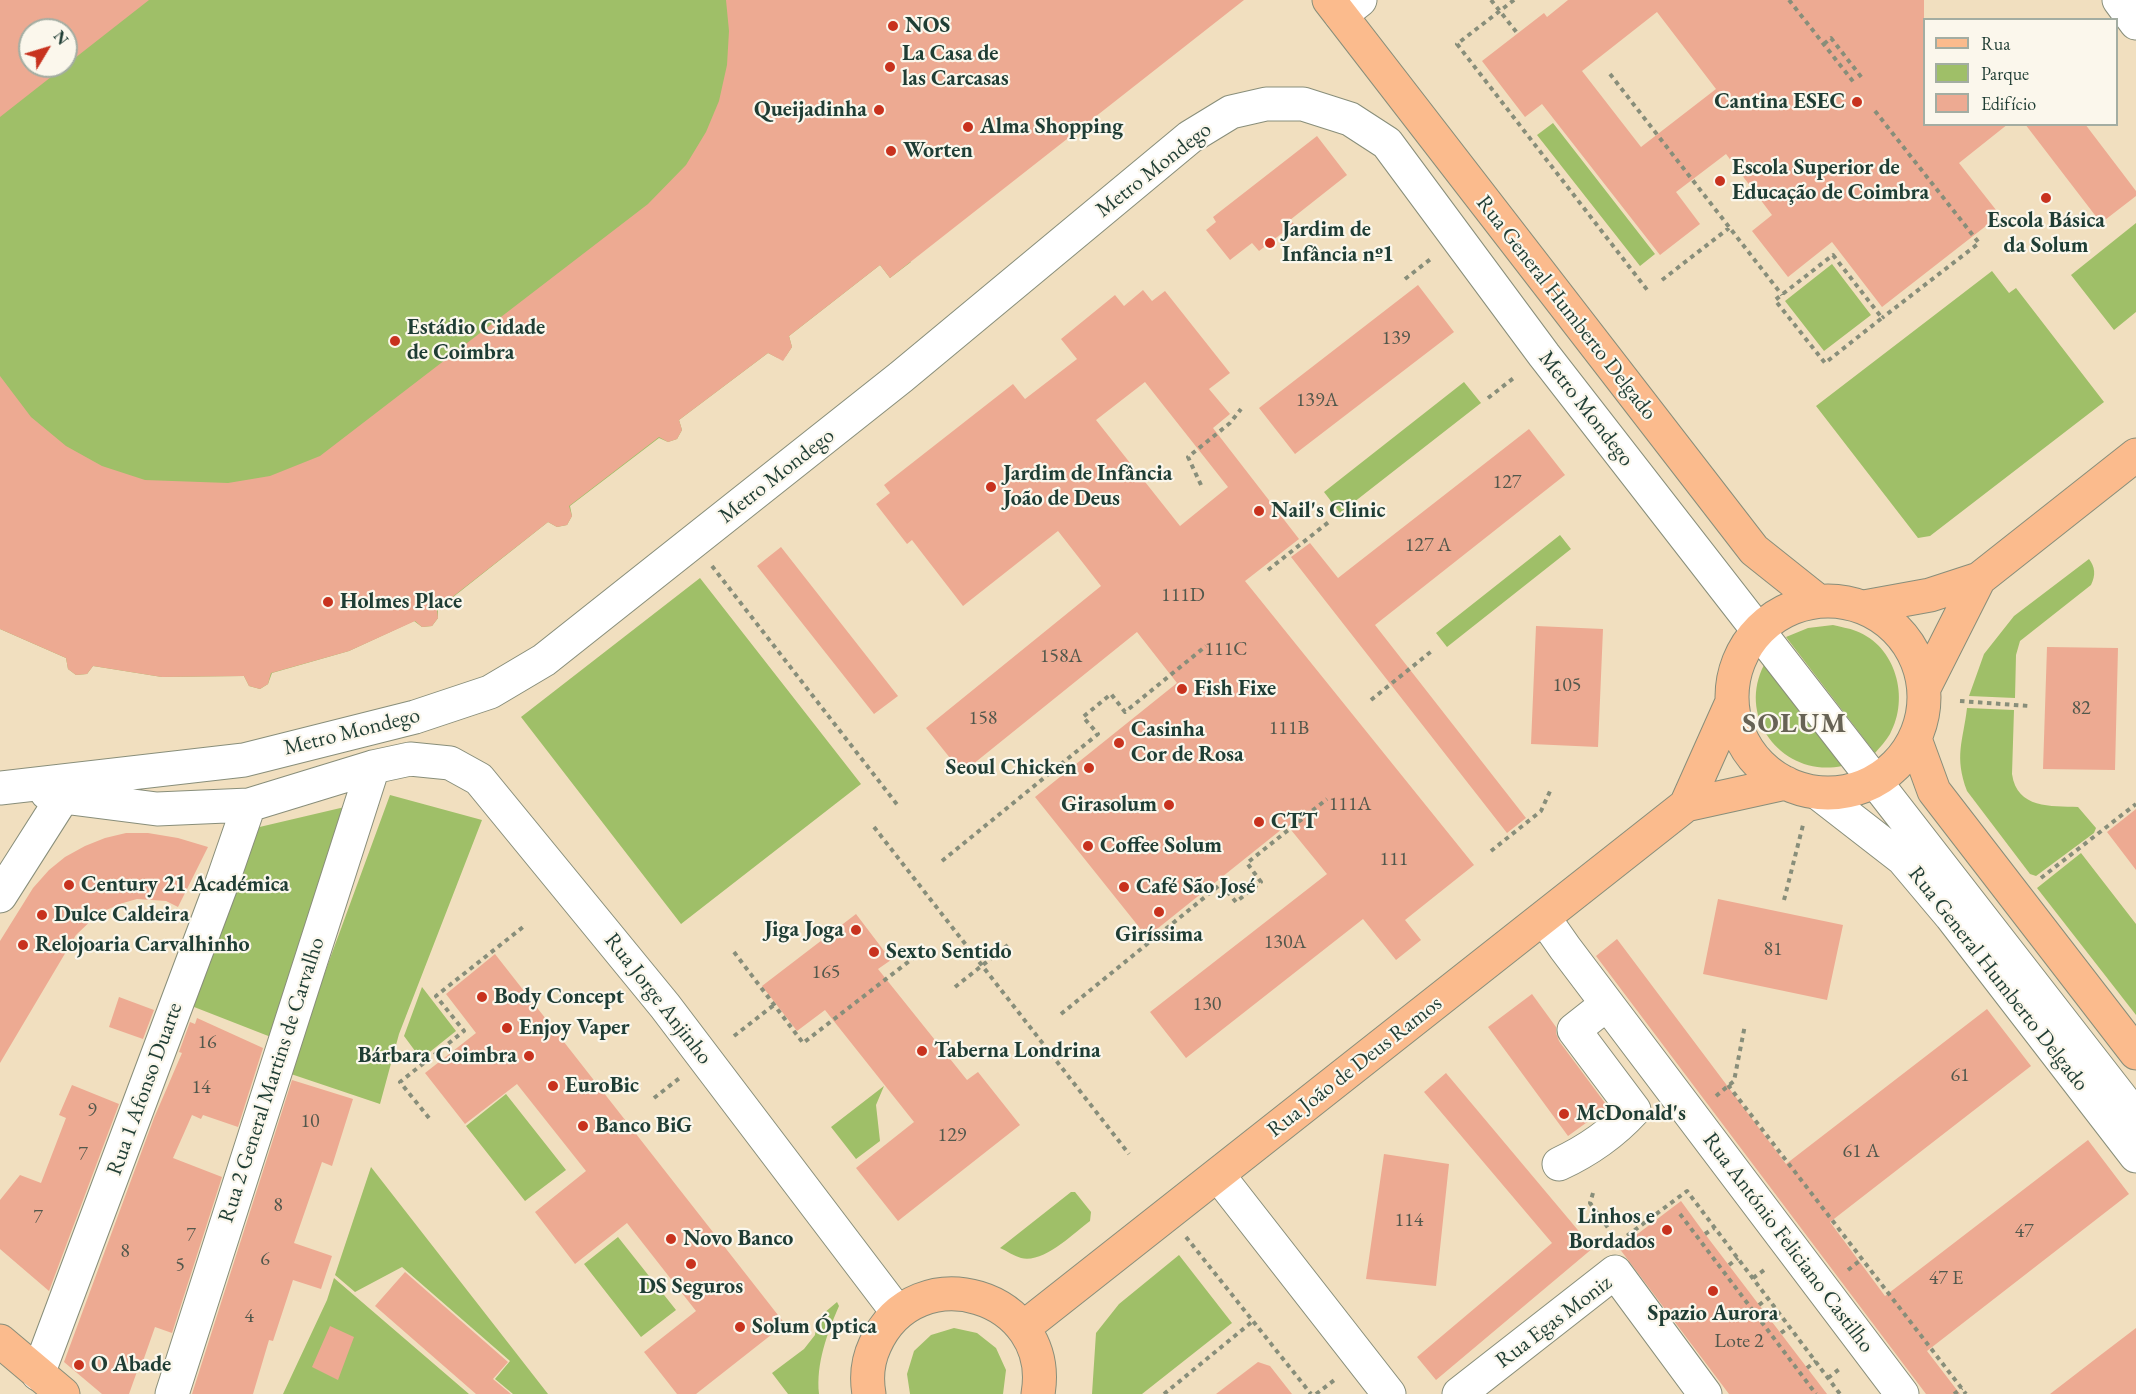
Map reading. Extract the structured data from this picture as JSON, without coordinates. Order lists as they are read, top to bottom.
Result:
{
  "streets": {
    "main road": ["Rua General Humberto Delgado", "Rua João de Deus Ramos"],
    "street": [
      "Metro Mondego",
      "Rua Jorge Anjinho",
      "Rua 2 General Martins de Carvalho",
      "Rua 1 Afonso Duarte",
      "Rua António Feliciano Castilho",
      "Rua Egas Moniz"
    ]
  },
  "crossings": [
    ["Metro Mondego", "Rua Jorge Anjinho"],
    ["Rua Jorge Anjinho", "Rua 2 General Martins de Carvalho"],
    ["Rua Jorge Anjinho", "Rua 1 Afonso Duarte"],
    ["Rua João de Deus Ramos", "Rua António Feliciano Castilho"]
  ],
  "districts": ["SOLUM"],
  "places": [
    "NOS",
    "La Casa de las Carcasas",
    "Cantina ESEC",
    "Queijadinha",
    "Alma Shopping",
    "Worten",
    "Escola Superior de Educação de Coimbra",
    "Escola Básica da Solum",
    "Jardim de Infância nº1",
    "Estádio Cidade de Coimbra",
    "Jardim de Infância João de Deus",
    "Nail's Clinic",
    "Holmes Place",
    "Fish Fixe",
    "Casinha Cor de Rosa",
    "Seoul Chicken",
    "Girasolum",
    "CTT",
    "Coffee Solum",
    "Century 21 Académica",
    "Café São José",
    "Giríssima",
    "Dulce Caldeira",
    "Jiga Joga",
    "Relojoaria Carvalhinho",
    "Sexto Sentido",
    "Body Concept",
    "Enjoy Vaper",
    "Taberna Londrina",
    "Bárbara Coimbra",
    "EuroBic",
    "McDonald's",
    "Banco BiG",
    "Linhos e Bordados",
    "Novo Banco",
    "DS Seguros",
    "Spazio Aurora",
    "Solum Óptica",
    "O Abade"
  ],
  "house_numbers": [
    "139",
    "139A",
    "127",
    "127 A",
    "111D",
    "111C",
    "158A",
    "105",
    "82",
    "158",
    "111B",
    "111A",
    "111",
    "130A",
    "81",
    "165",
    "130",
    "16",
    "61",
    "14",
    "9",
    "10",
    "129",
    "61 A",
    "7",
    "8",
    "7",
    "114",
    "47",
    "7",
    "8",
    "6",
    "5",
    "47 E",
    "4",
    "Lote 2"
  ],
  "legend": ["Rua", "Parque", "Edifício"],
  "north": "top right"
}
